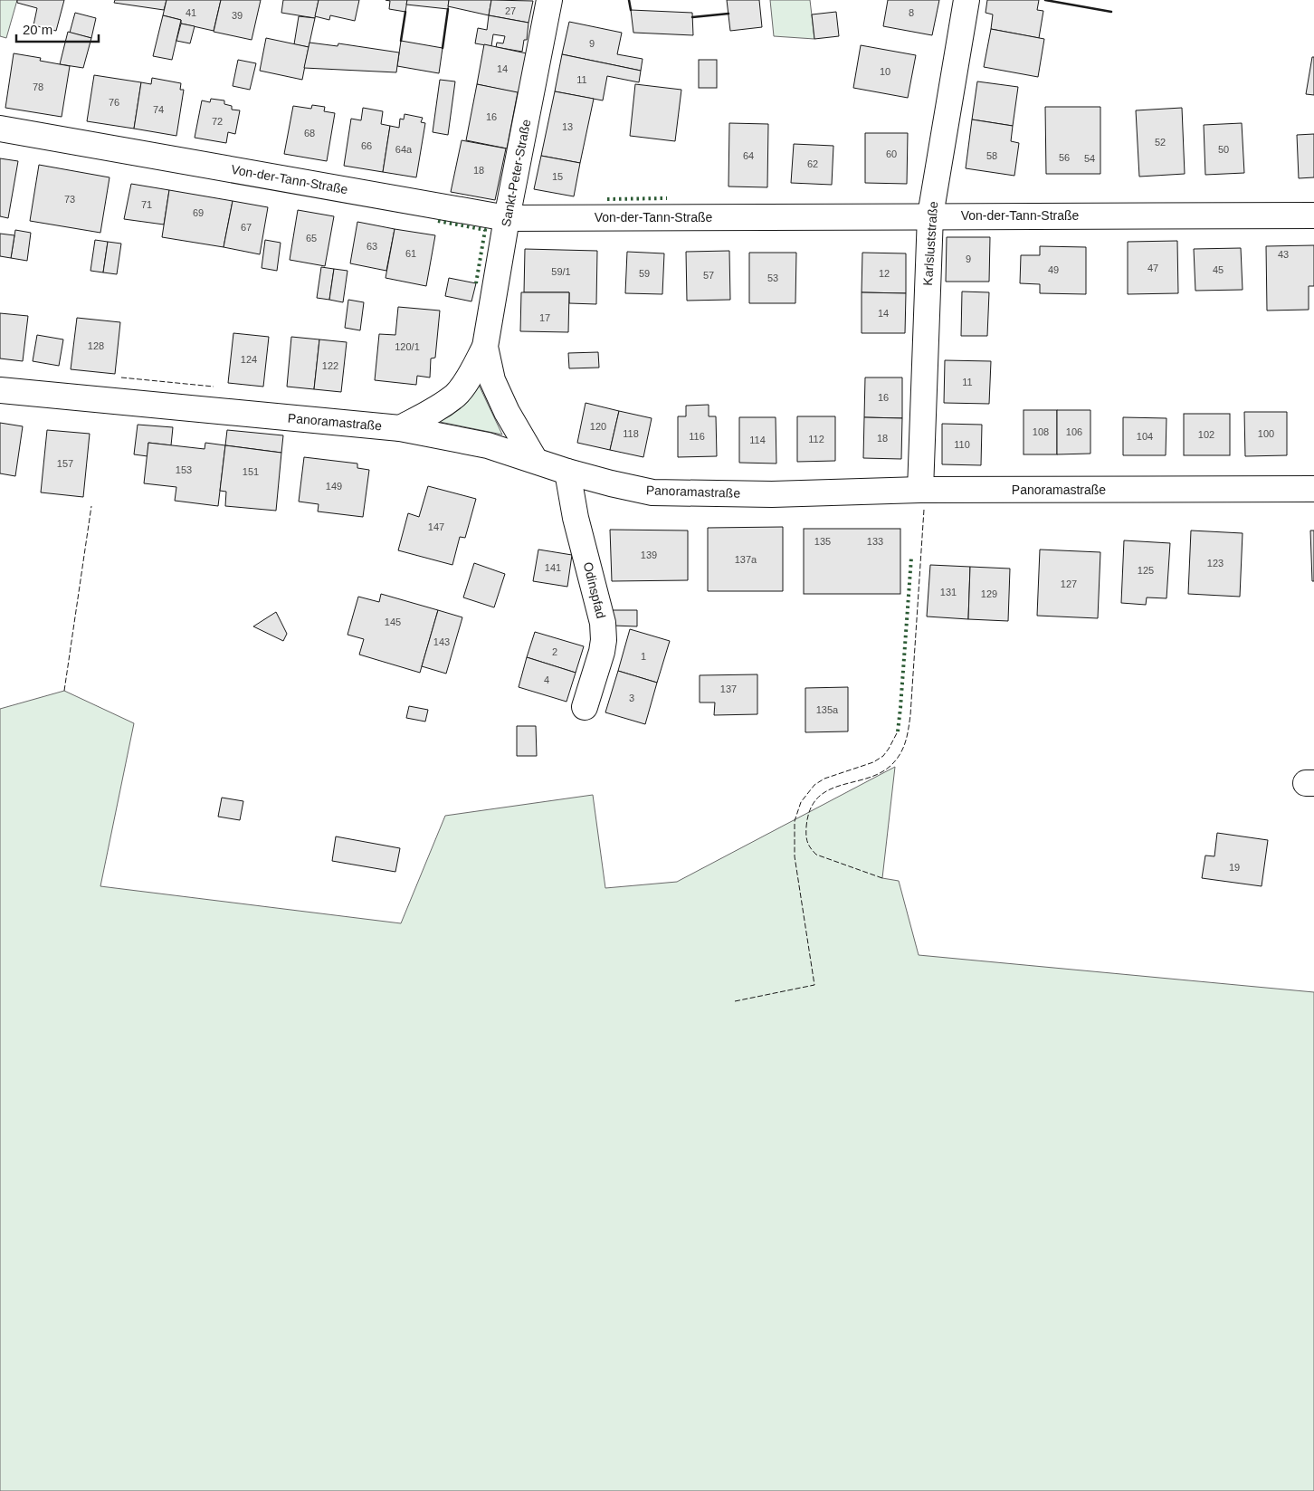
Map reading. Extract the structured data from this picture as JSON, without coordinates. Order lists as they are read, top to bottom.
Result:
{
  "streets": {
    "street": [
      "Sankt-Peter-Straße",
      "Von-der-Tann-Straße",
      "Karlsluststraße",
      "Panoramastraße",
      "Odinspfad"
    ]
  },
  "crossings": [
    ["Sankt-Peter-Straße", "Von-der-Tann-Straße"],
    ["Sankt-Peter-Straße", "Panoramastraße"],
    ["Von-der-Tann-Straße", "Karlsluststraße"],
    ["Karlsluststraße", "Panoramastraße"],
    ["Panoramastraße", "Odinspfad"]
  ],
  "house_numbers": [
    "27",
    "41",
    "8",
    "39",
    "9",
    "14",
    "10",
    "11",
    "78",
    "76",
    "74",
    "16",
    "72",
    "13",
    "68",
    "52",
    "66",
    "64a",
    "50",
    "60",
    "64",
    "58",
    "56",
    "54",
    "62",
    "18",
    "15",
    "73",
    "71",
    "69",
    "67",
    "65",
    "63",
    "61",
    "43",
    "9",
    "47",
    "49",
    "45",
    "59/1",
    "59",
    "12",
    "57",
    "53",
    "14",
    "17",
    "128",
    "120/1",
    "124",
    "122",
    "11",
    "16",
    "120",
    "108",
    "106",
    "118",
    "100",
    "102",
    "116",
    "104",
    "18",
    "112",
    "114",
    "110",
    "157",
    "153",
    "151",
    "149",
    "147",
    "135",
    "133",
    "139",
    "137a",
    "123",
    "141",
    "125",
    "127",
    "131",
    "129",
    "145",
    "143",
    "2",
    "1",
    "4",
    "137",
    "3",
    "135a",
    "19"
  ],
  "scale_bar": "20 m"
}
